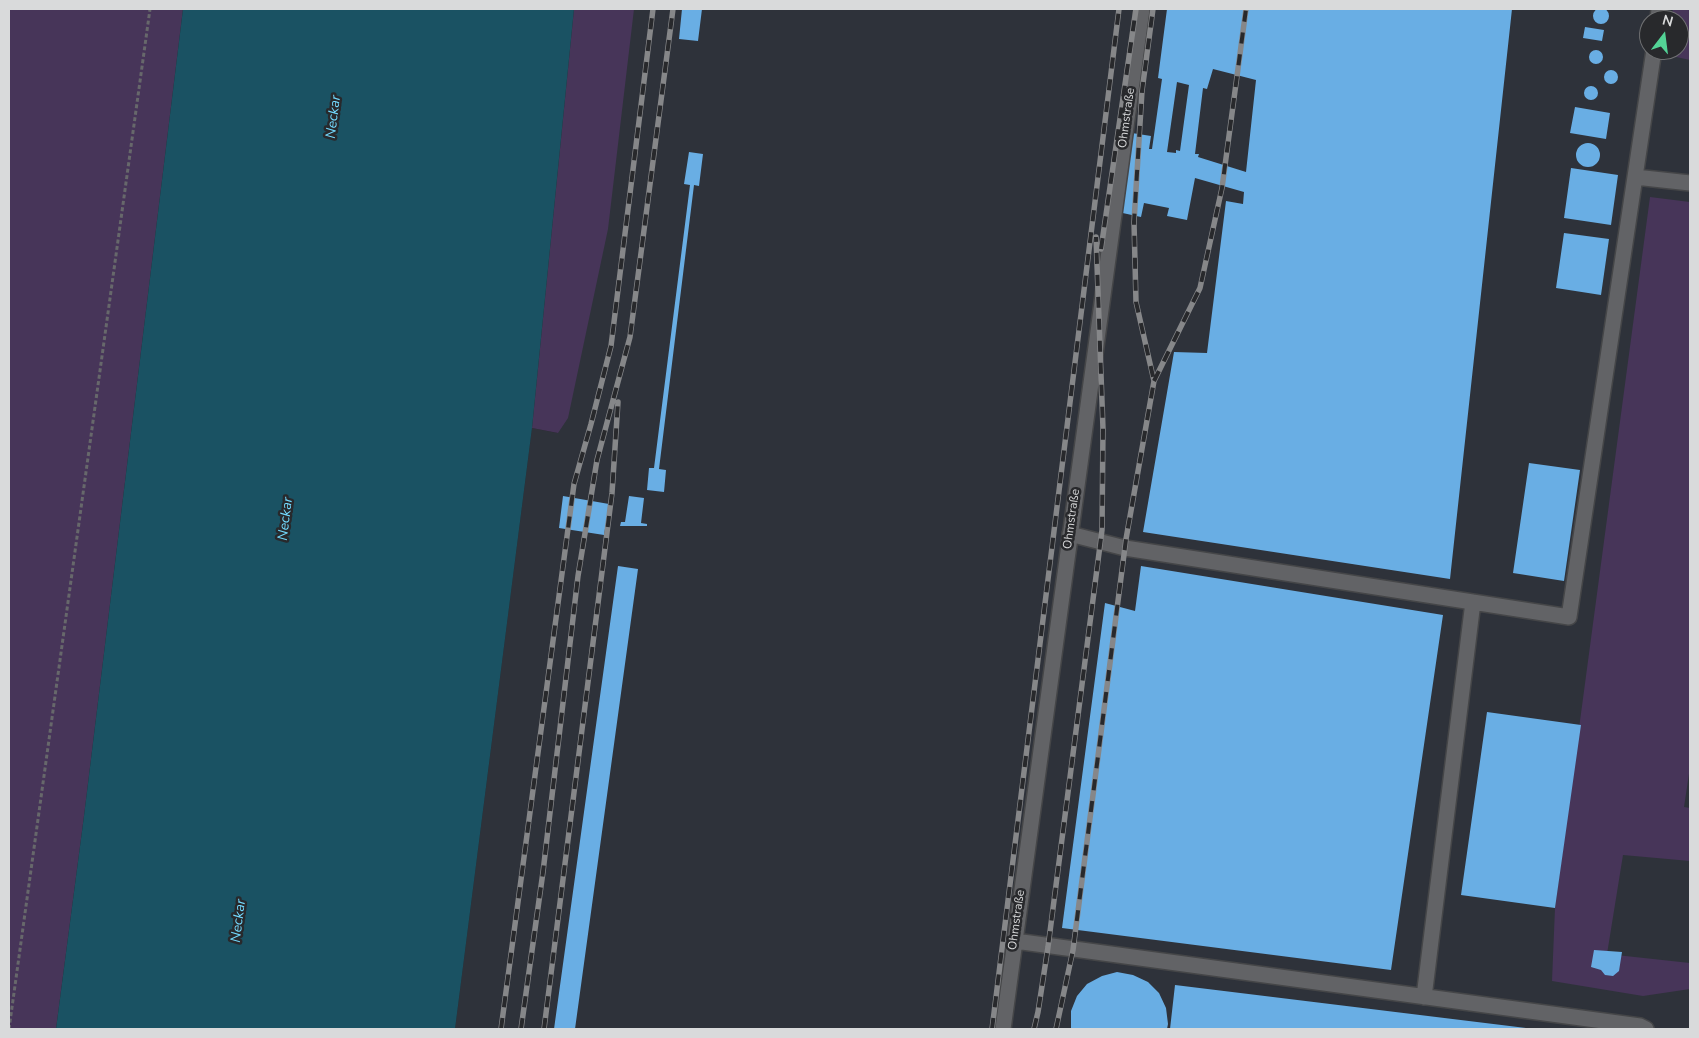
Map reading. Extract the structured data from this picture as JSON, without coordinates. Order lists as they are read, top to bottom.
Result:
{
  "streets": {
    "street": ["Ohmstraße"]
  },
  "water": ["Neckar"],
  "north": "top"
}
